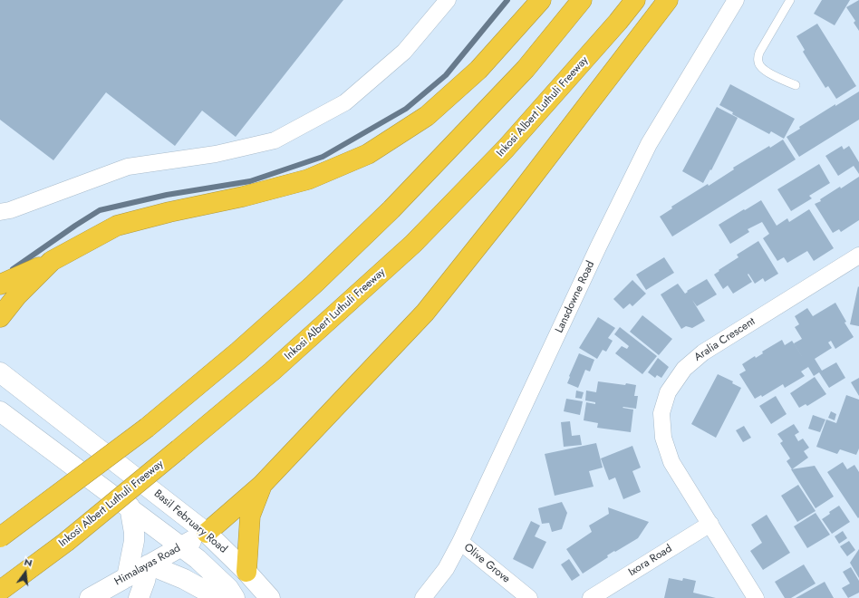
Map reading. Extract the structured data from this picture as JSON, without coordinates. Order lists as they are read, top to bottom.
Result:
{
  "streets": {
    "highway": ["Inkosi Albert Luthuli Freeway"],
    "street": [
      "Lansdowne Road",
      "Aralia Crescent",
      "Basil February Road",
      "Ixora Road",
      "Olive Grove",
      "Himalayas Road"
    ]
  },
  "crossings": [
    ["Lansdowne Road", "Olive Grove"],
    ["Aralia Crescent", "Ixora Road"],
    ["Basil February Road", "Himalayas Road"]
  ],
  "north": "top"
}
